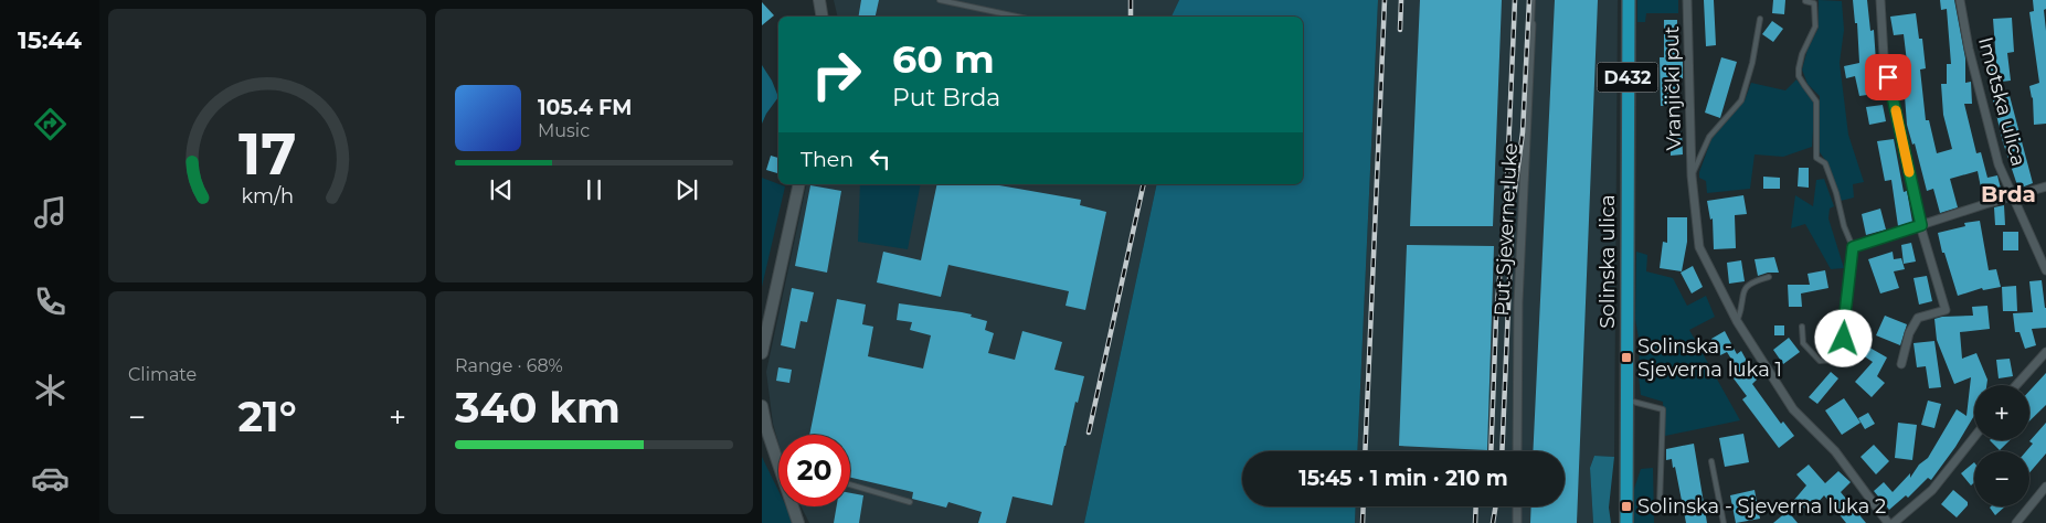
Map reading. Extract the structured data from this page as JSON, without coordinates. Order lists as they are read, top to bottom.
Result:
{
  "streets": {
    "main road": ["D432", "Solinska ulica"],
    "street": ["Vranjički put", "Imotska ulica", "Put Sjeverne luke"]
  },
  "districts": ["Brda"],
  "places": {
    "transit": ["Solinska - Sjeverna luka 1", "Solinska - Sjeverna luka 2"]
  },
  "page": {
    "tabs": "15:44",
    "turn": ["60 m", "Put Brda"],
    "song": ["105.4 FM", "Music"],
    "then": "Then",
    "tile": [
      "Climate",
      ["Range · 68%", "340 km"]
    ],
    "map_buttons": ["+", "−"],
    "heat": ["−", "21°", "+"],
    "limit": "20",
    "trip": "15:45 · 1 min · 210 m",
    "gauge": ["17", "km/h"]
  }
}
